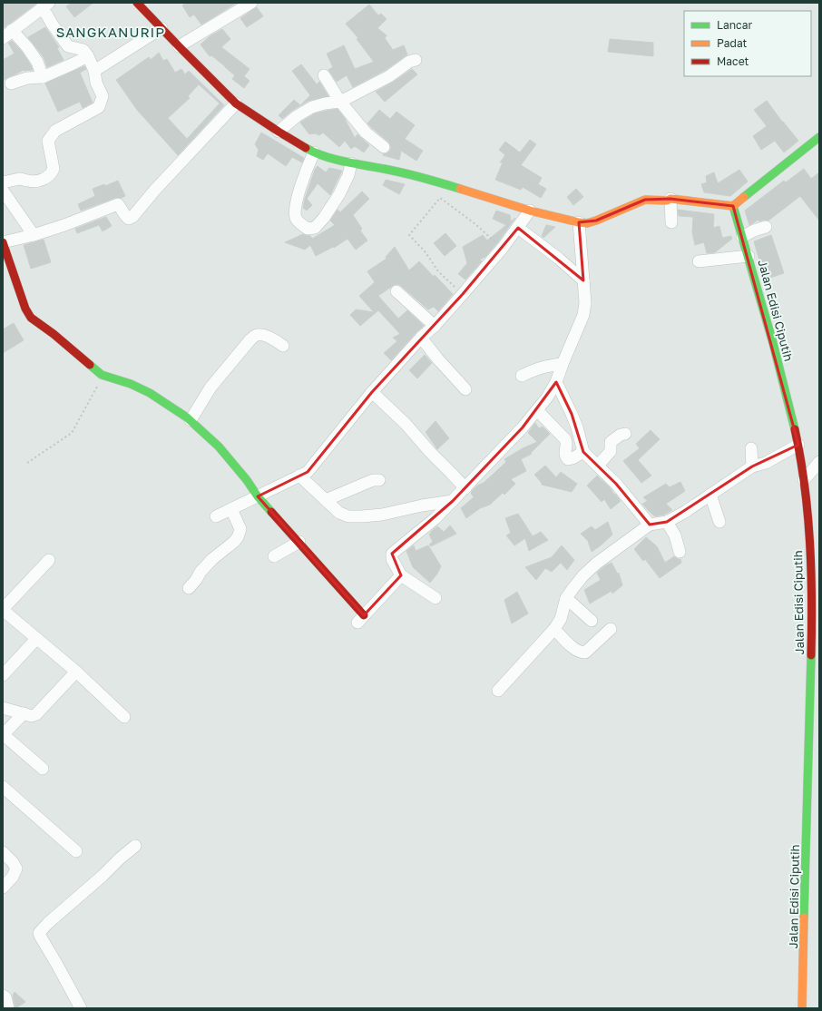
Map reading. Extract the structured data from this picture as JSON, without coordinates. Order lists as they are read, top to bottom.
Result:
{
  "streets": {
    "street": ["Jalan Edisi Ciputih"]
  },
  "districts": ["SANGKANURIP"],
  "legend": ["Lancar", "Padat", "Macet"]
}
